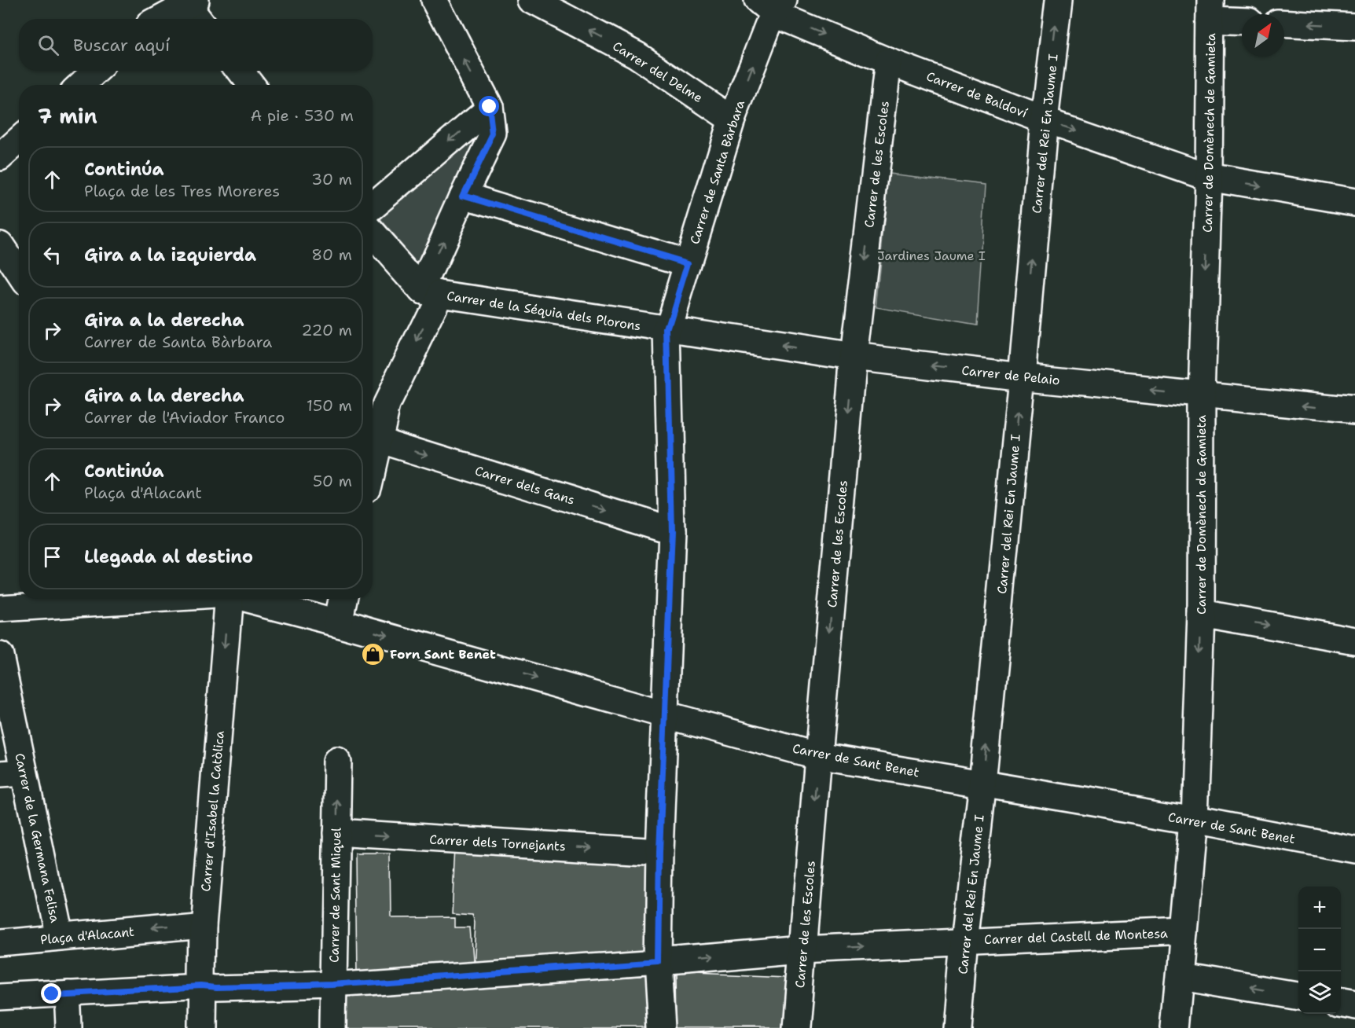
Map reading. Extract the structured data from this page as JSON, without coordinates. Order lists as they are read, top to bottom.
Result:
{
  "streets": {
    "street": [
      "Carrer del Delme",
      "Carrer de Baldoví",
      "Carrer de Domènech de Gamieta",
      "Carrer del Rei En Jaume I",
      "Carrer de les Escoles",
      "Carrer de Santa Bàrbara",
      "Carrer de la Séquia dels Plorons",
      "Carrer de Pelaio",
      "Carrer dels Gans",
      "Carrer de Sant Benet",
      "Carrer d'Isabel la Catòlica",
      "Carrer de la Germana Felisa",
      "Carrer dels Tornejants",
      "Carrer de Sant Miquel",
      "Plaça d'Alacant",
      "Carrer del Castell de Montesa"
    ]
  },
  "crossings": [
    ["Carrer del Delme", "Carrer de Santa Bàrbara"],
    ["Carrer de Baldoví", "Carrer de Domènech de Gamieta"],
    ["Carrer de Baldoví", "Carrer del Rei En Jaume I"],
    ["Carrer de Baldoví", "Carrer de les Escoles"],
    ["Carrer de Baldoví", "Carrer de Santa Bàrbara"],
    ["Carrer de Domènech de Gamieta", "Carrer de Pelaio"],
    ["Carrer de Domènech de Gamieta", "Carrer de Sant Benet"],
    ["Carrer de Domènech de Gamieta", "Carrer del Castell de Montesa"],
    ["Carrer del Rei En Jaume I", "Carrer de Pelaio"],
    ["Carrer del Rei En Jaume I", "Carrer de Sant Benet"],
    ["Carrer del Rei En Jaume I", "Carrer del Castell de Montesa"],
    ["Carrer de les Escoles", "Carrer de Pelaio"],
    ["Carrer de les Escoles", "Carrer de Sant Benet"],
    ["Carrer de les Escoles", "Carrer del Castell de Montesa"],
    ["Carrer de Santa Bàrbara", "Carrer de la Séquia dels Plorons"],
    ["Carrer de Santa Bàrbara", "Carrer de Pelaio"],
    ["Carrer de Santa Bàrbara", "Carrer dels Gans"],
    ["Carrer de Santa Bàrbara", "Carrer de Sant Benet"],
    ["Carrer de Santa Bàrbara", "Carrer dels Tornejants"],
    ["Carrer de Santa Bàrbara", "Carrer del Castell de Montesa"],
    ["Carrer de la Séquia dels Plorons", "Carrer de Pelaio"],
    ["Carrer d'Isabel la Catòlica", "Plaça d'Alacant"],
    ["Carrer d'Isabel la Catòlica", "Carrer del Castell de Montesa"],
    ["Carrer de la Germana Felisa", "Plaça d'Alacant"],
    ["Carrer dels Tornejants", "Carrer de Sant Miquel"],
    ["Carrer de Sant Miquel", "Carrer del Castell de Montesa"]
  ],
  "one_way": [
    "Carrer de Baldoví",
    "Carrer de Domènech de Gamieta",
    "Carrer del Rei En Jaume I",
    "Carrer de les Escoles",
    "Carrer de Pelaio",
    "Carrer dels Gans",
    "Carrer d'Isabel la Catòlica",
    "Carrer dels Tornejants"
  ],
  "parks": ["Jardines Jaume I"],
  "places": {
    "shop": ["Forn Sant Benet"]
  },
  "north": "top right",
  "page": {
    "search": "Buscar aquí",
    "heading": ["7 min", "A pie · 530 m"],
    "list": [
      ["Continúa", "Plaça de les Tres Moreres", "30 m"],
      ["Gira a la izquierda", "80 m"],
      ["Gira a la derecha", "Carrer de Santa Bàrbara", "220 m"],
      ["Gira a la derecha", "Carrer de l'Aviador Franco", "150 m"],
      ["Continúa", "Plaça d'Alacant", "50 m"],
      "Llegada al destino"
    ],
    "map_buttons": ["+", "−"]
  }
}
